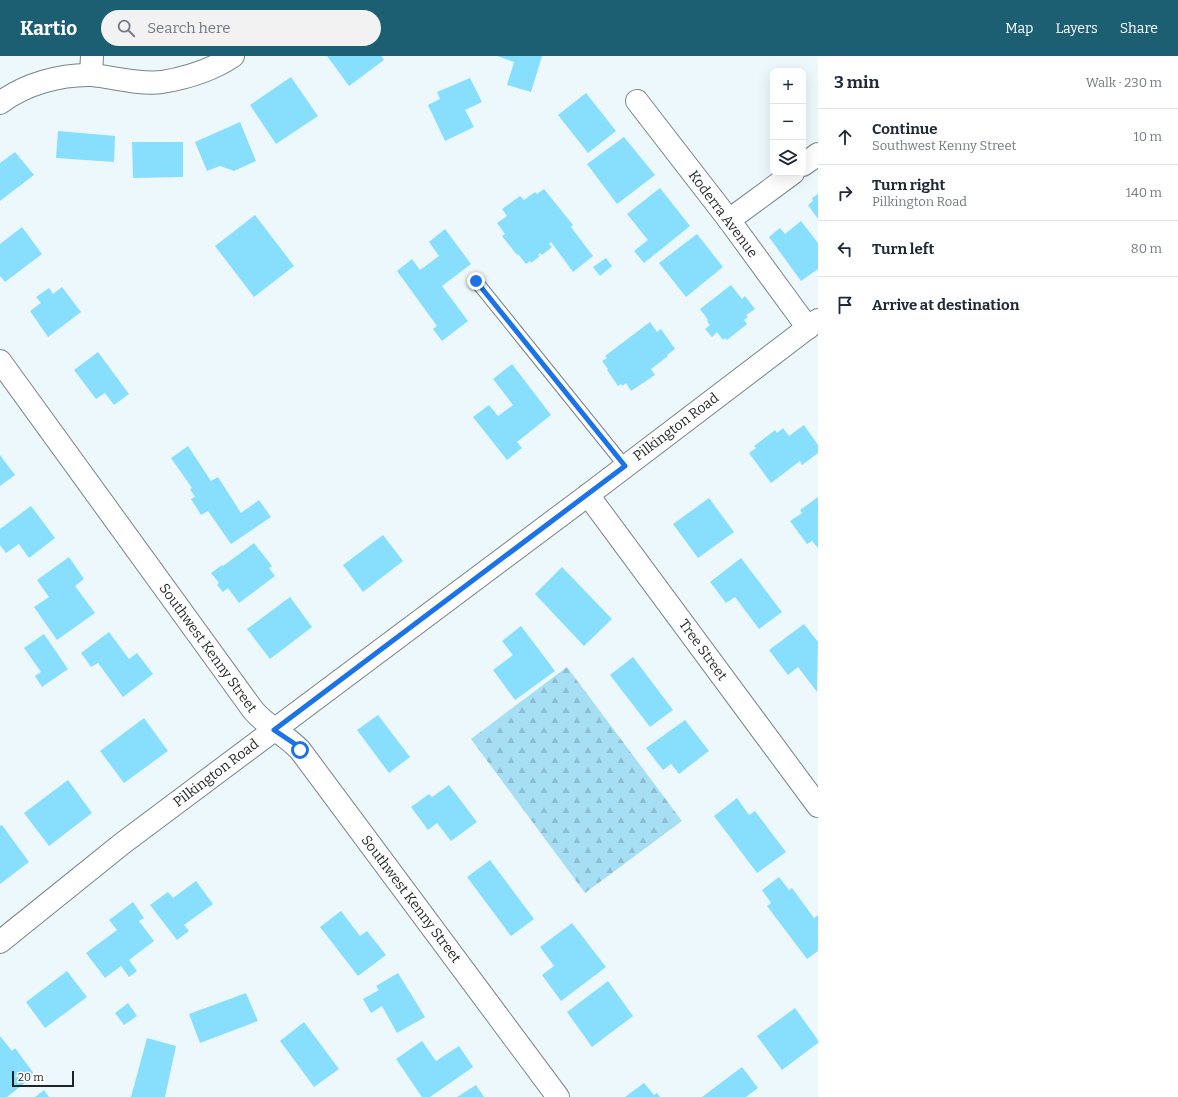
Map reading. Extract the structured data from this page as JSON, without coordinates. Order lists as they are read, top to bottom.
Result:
{
  "streets": {
    "street": [
      "Koderra Avenue",
      "Pilkington Road",
      "Southwest Kenny Street",
      "Tree Street"
    ]
  },
  "crossings": [
    ["Koderra Avenue", "Pilkington Road"],
    ["Pilkington Road", "Southwest Kenny Street"],
    ["Pilkington Road", "Tree Street"]
  ],
  "scale_bar": "20 m",
  "page": {
    "header": "Kartio",
    "search": "Search here",
    "nav": ["Map", "Layers", "Share"],
    "heading": ["3 min", "Walk · 230 m"],
    "map_buttons": ["+", "−"],
    "list": [
      ["Continue", "Southwest Kenny Street", "10 m"],
      ["Turn right", "Pilkington Road", "140 m"],
      ["Turn left", "80 m"],
      "Arrive at destination"
    ],
    "scale": "20 m"
  }
}
